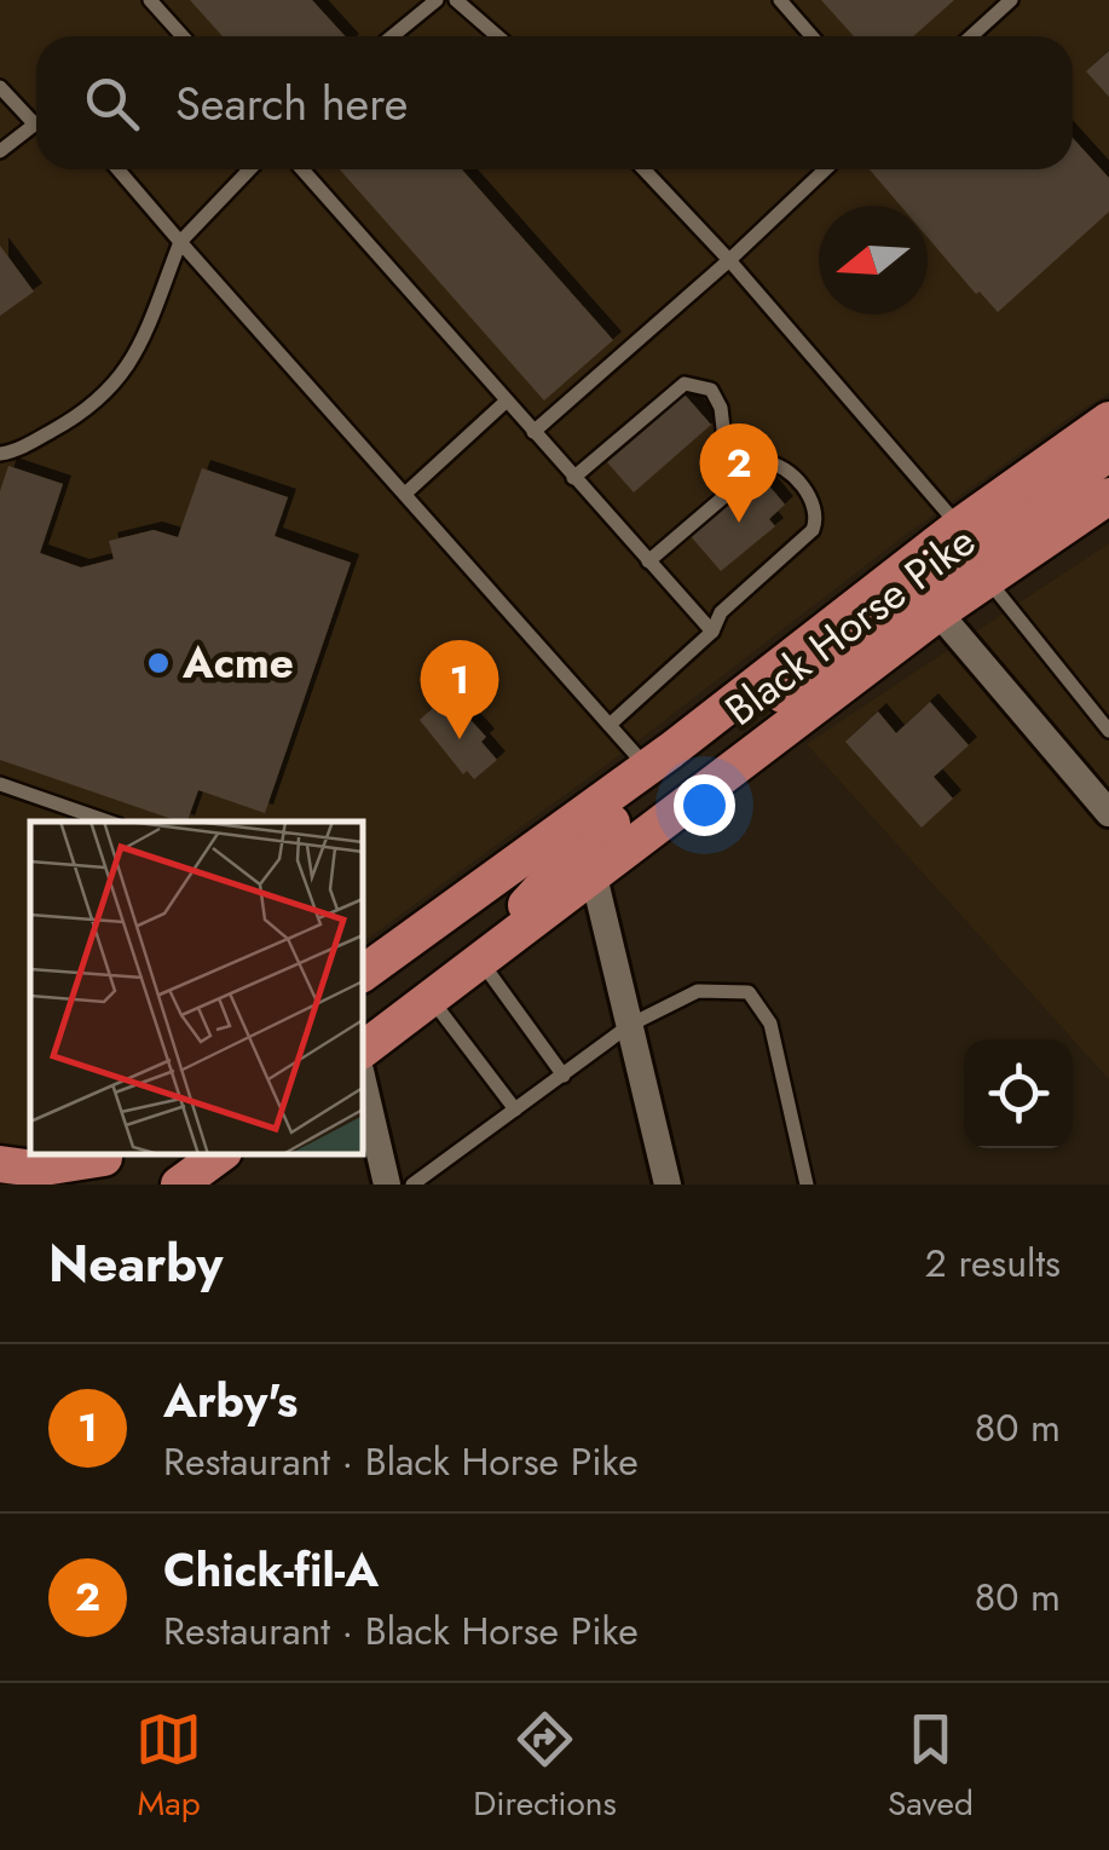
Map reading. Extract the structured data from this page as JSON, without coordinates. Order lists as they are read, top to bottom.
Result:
{
  "streets": {
    "main road": ["Black Horse Pike"]
  },
  "places": ["Acme"],
  "north": "left",
  "page": {
    "search": "Search here",
    "pins": ["2", "1"],
    "heading": ["Nearby", "2 results"],
    "list": [
      {
        "mark": "1",
        "name": "Arby's",
        "note": "Restaurant · Black Horse Pike",
        "value": "80 m"
      },
      {
        "mark": "2",
        "name": "Chick-fil-A",
        "note": "Restaurant · Black Horse Pike",
        "value": "80 m"
      }
    ],
    "nav": ["Map", "Directions", "Saved"]
  }
}
